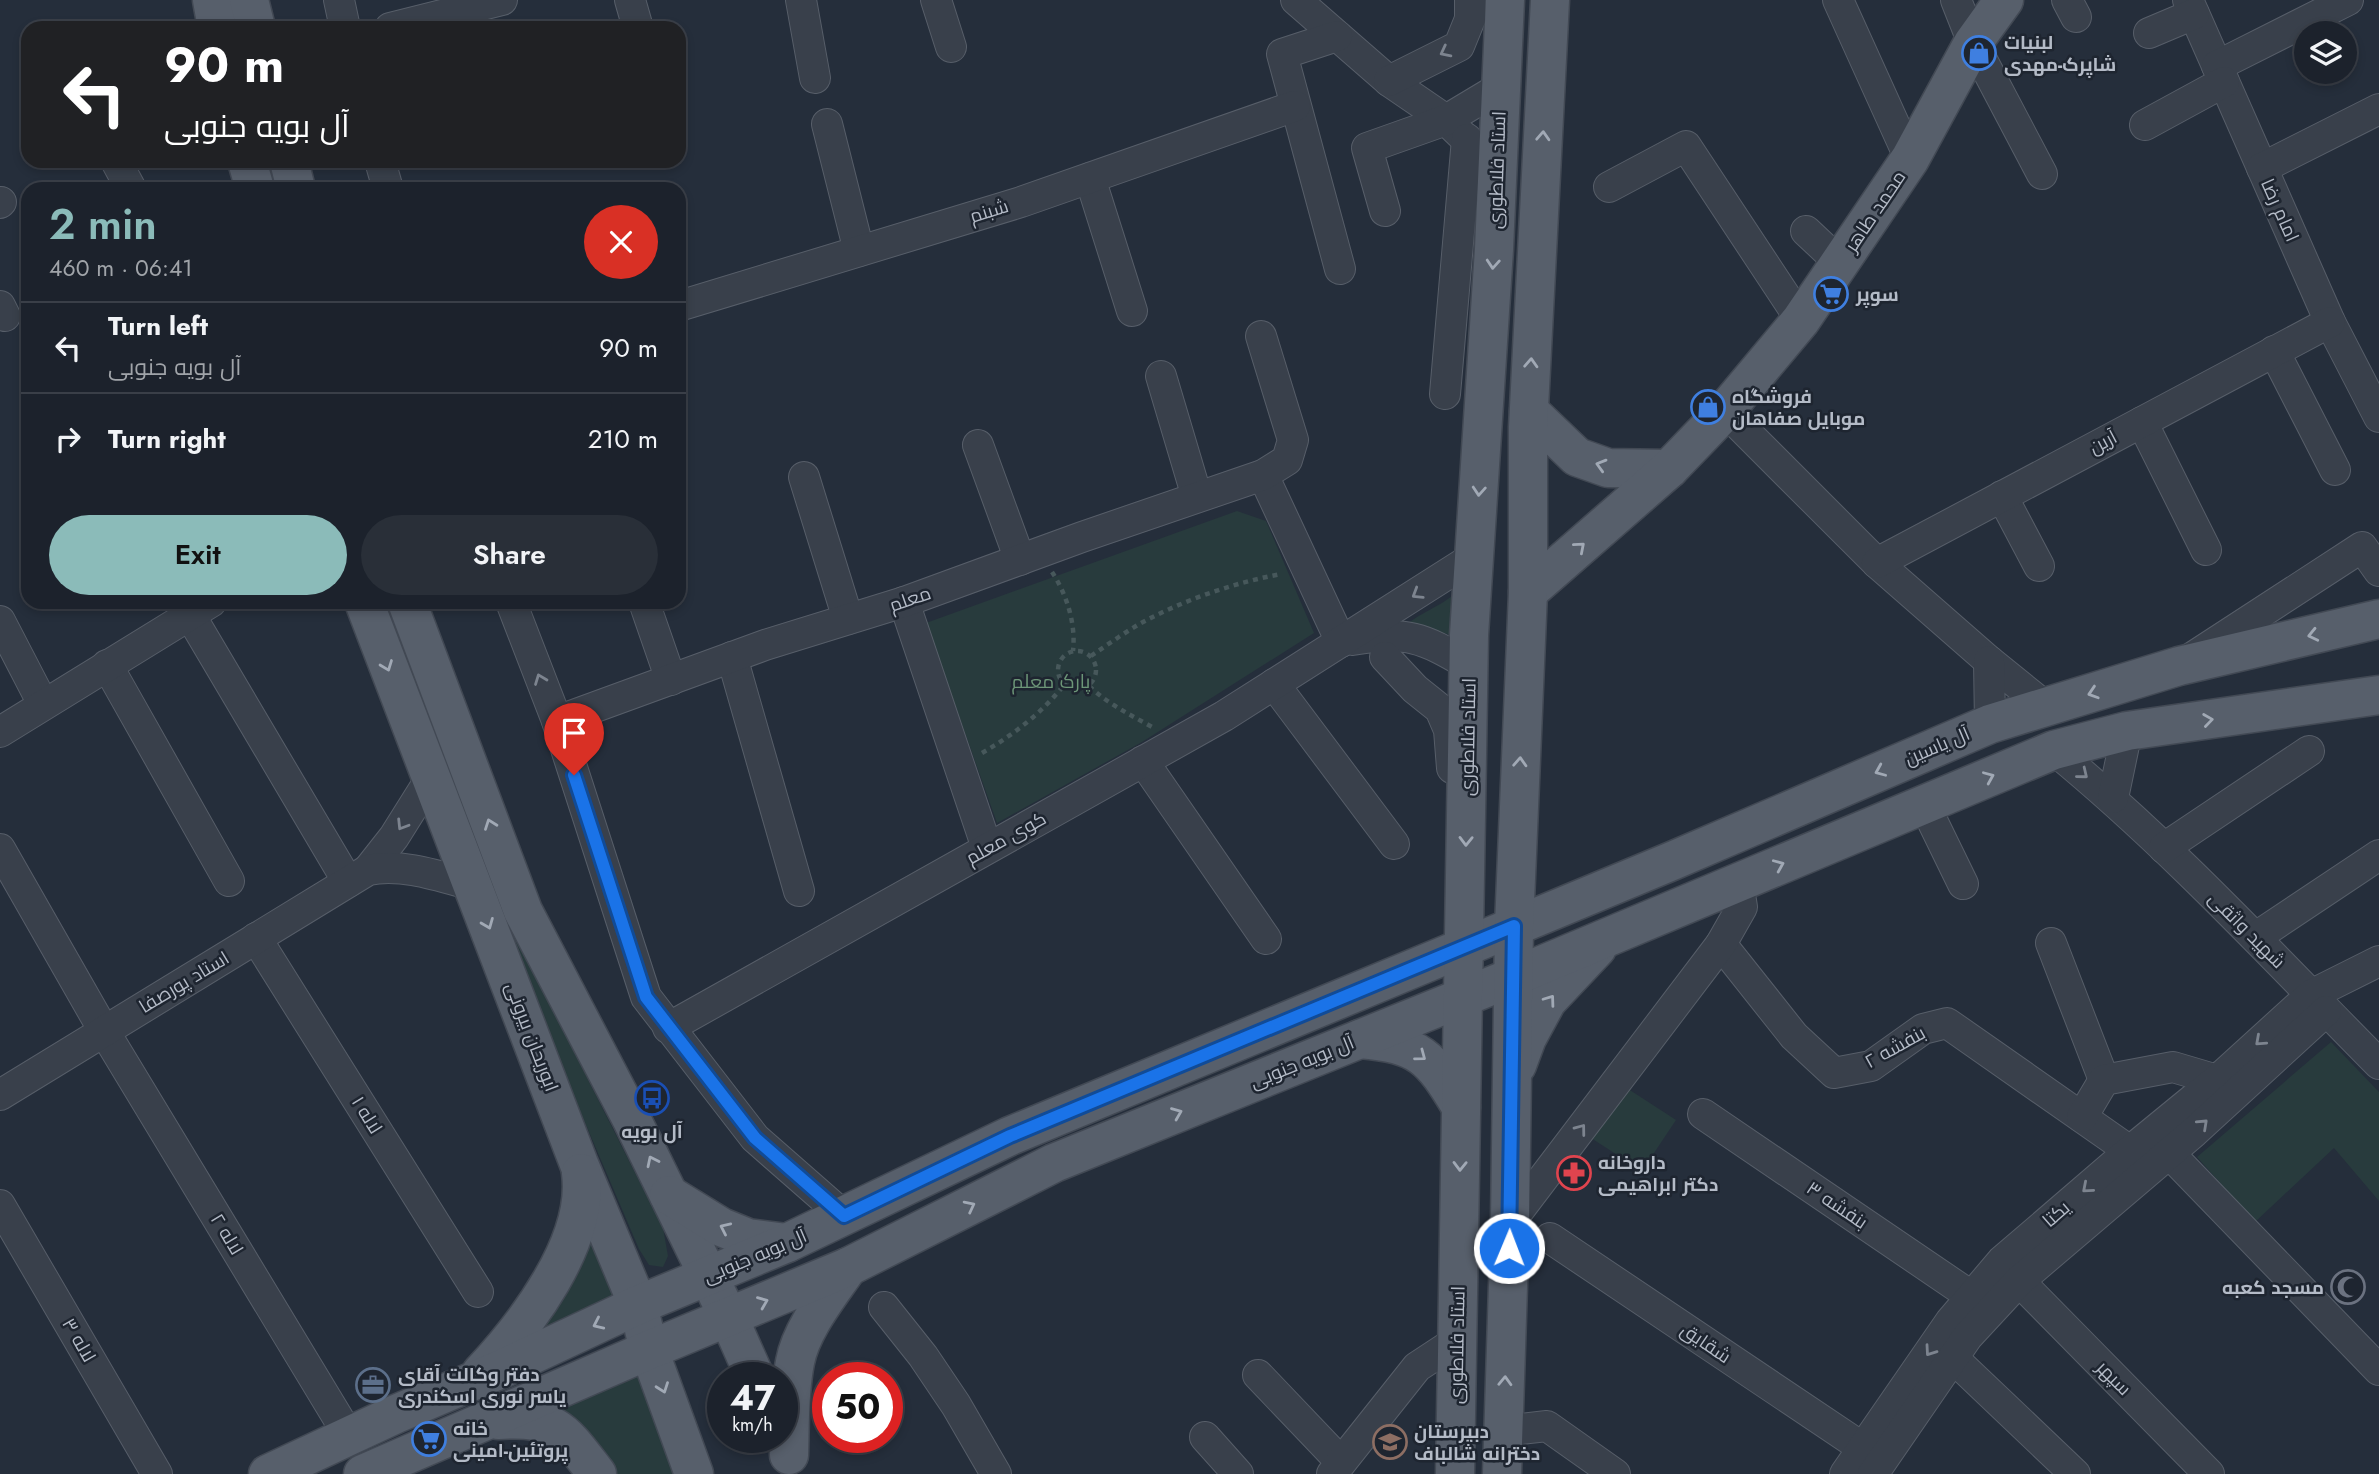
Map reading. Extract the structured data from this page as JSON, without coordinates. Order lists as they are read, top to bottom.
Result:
{
  "streets": {
    "main road": [
      "استاد فلاطوری",
      "محمد طاهر",
      "آل یاسین",
      "ابوریحان بیرونی",
      "آل بویه جنوبی"
    ],
    "street": [
      "امام رضا",
      "شبنم",
      "آرین",
      "معلم",
      "کوی معلم",
      "شهید واثقی",
      "استاد پورصفا",
      "بنفشه ۲",
      "لاله ۱",
      "بنفشه ۳",
      "یکتا",
      "لاله ۲",
      "لاله ۳",
      "شقایق",
      "سپهر"
    ]
  },
  "crossings": [
    ["استاد فلاطوری", "کوی معلم"],
    ["استاد فلاطوری", "آل بویه جنوبی"],
    ["امام رضا", "آرین"],
    ["آل یاسین", "آل بویه جنوبی"],
    ["شهید واثقی", "یکتا"],
    ["استاد پورصفا", "لاله ۱"],
    ["استاد پورصفا", "لاله ۲"],
    ["ابوریحان بیرونی", "آل بویه جنوبی"],
    ["بنفشه ۲", "یکتا"],
    ["آل بویه جنوبی", "لاله ۲"],
    ["بنفشه ۳", "یکتا"],
    ["یکتا", "شقایق"],
    ["یکتا", "سپهر"]
  ],
  "parks": ["پارک معلم"],
  "places": {
    "shop": ["لبنیات شاپرک-مهدی", "فروشگاه موبایل صفاهان"],
    "supermarket": ["سوپر", "خانه پروتئین-امینی"],
    "bus stop": ["آل بویه"],
    "pharmacy": ["داروخانه دکتر ابراهیمی"],
    "mosque": ["مسجد کعبه"],
    "office": ["دفتر وکالت آقای یاسر نوری اسکندری"],
    "school or university": ["دبیرستان دخترانه شالباف"]
  },
  "page": {
    "turn": ["90 m", "آل بویه جنوبی"],
    "heading": ["2 min", "460 m · 06:41"],
    "list": [
      {
        "name": "Turn left",
        "note": "آل بویه جنوبی",
        "value": "90 m"
      },
      {
        "name": "Turn right",
        "value": "210 m"
      }
    ],
    "buttons": ["Exit", "Share"],
    "speed": "47 km/h",
    "limit": "50"
  }
}
